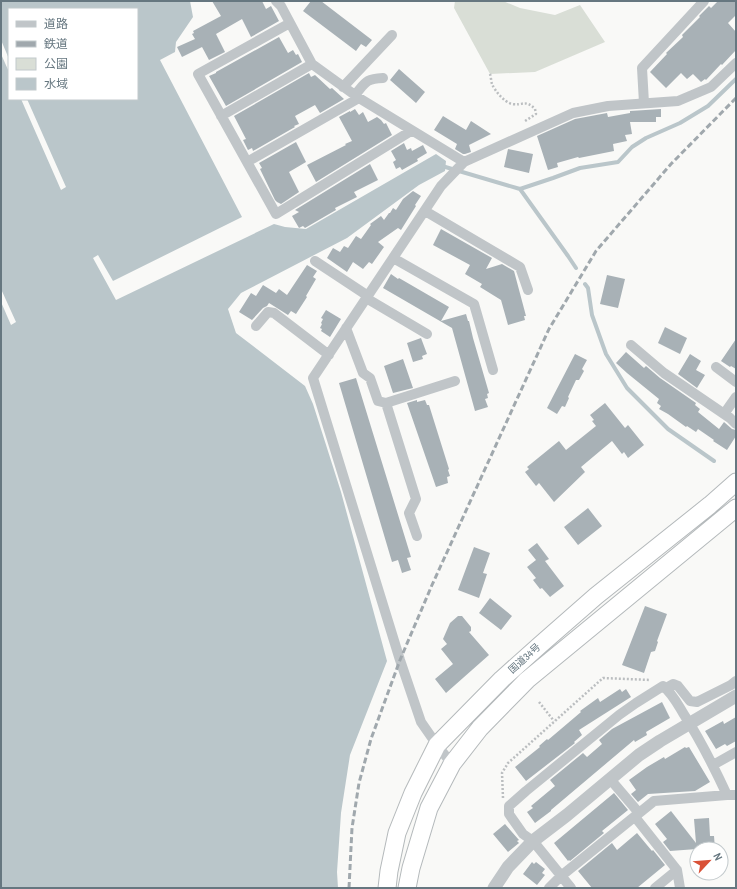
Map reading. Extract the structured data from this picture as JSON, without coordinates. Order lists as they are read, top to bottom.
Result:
{
  "streets": {
    "highway": ["国道34号"]
  },
  "legend": [
    "道路",
    "鉄道",
    "公園",
    "水域"
  ],
  "north": "top right"
}
